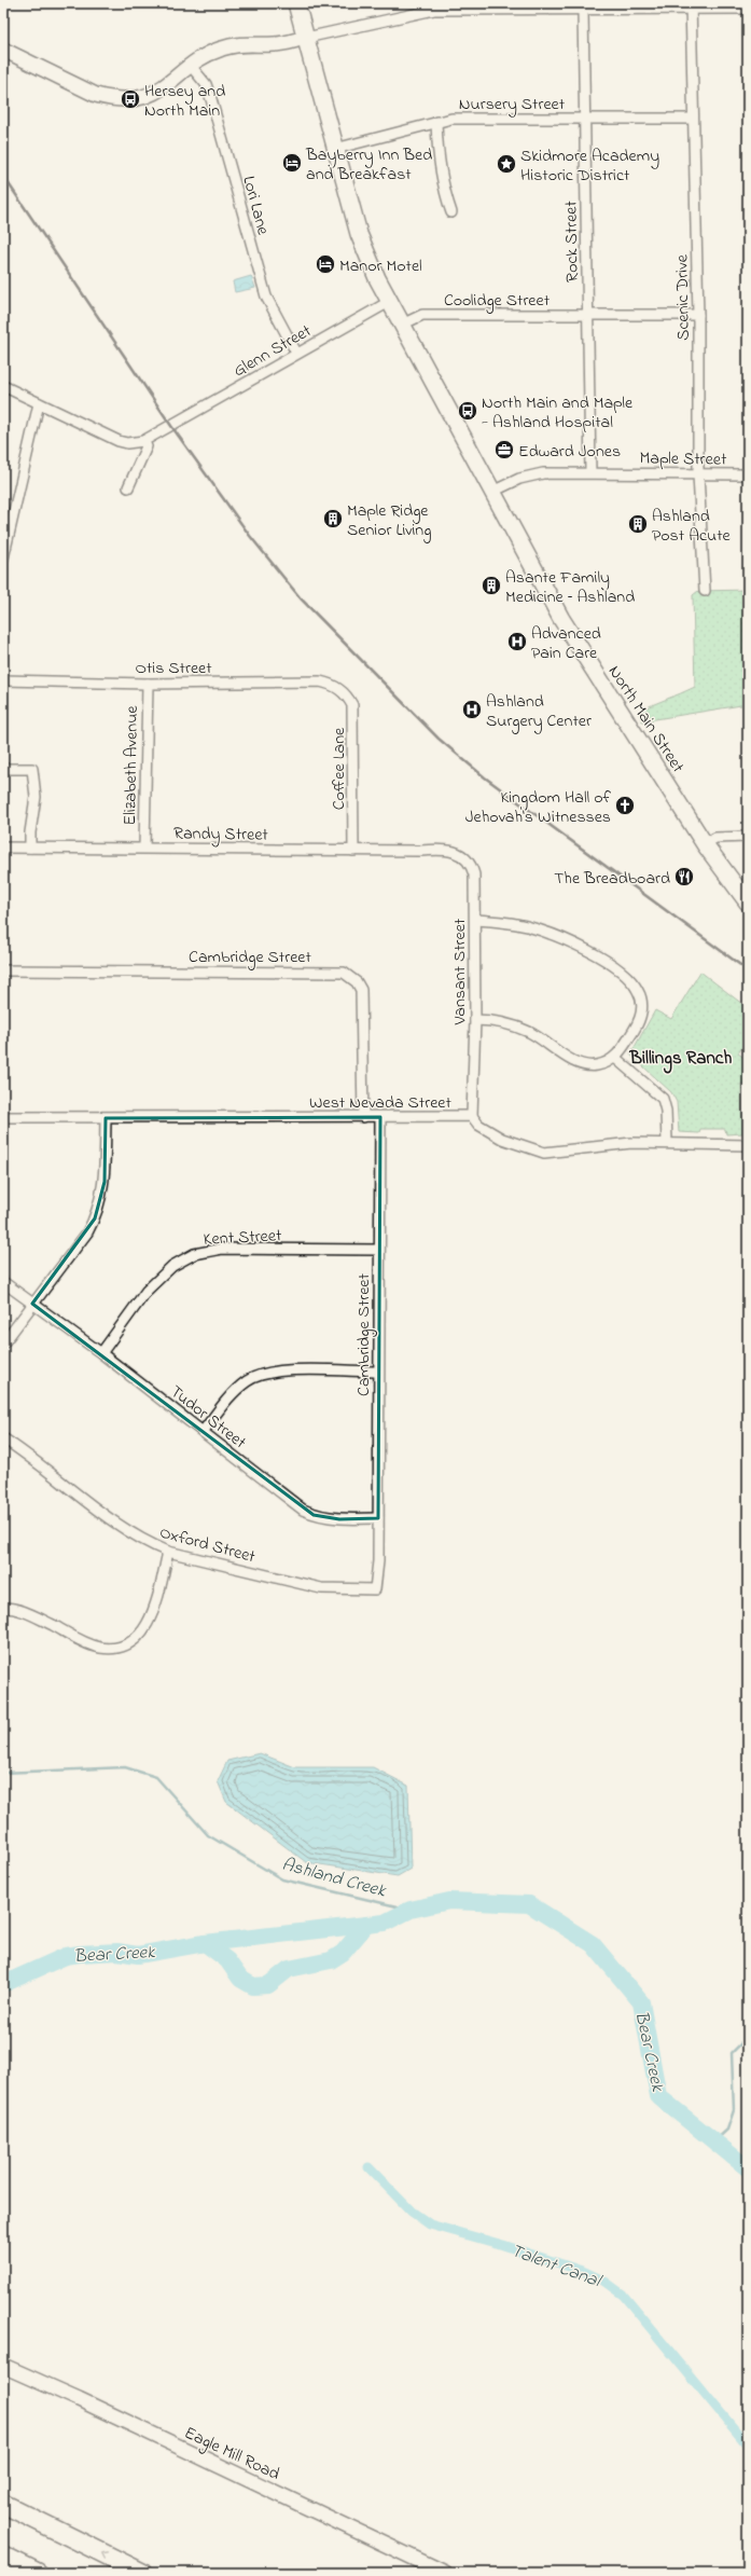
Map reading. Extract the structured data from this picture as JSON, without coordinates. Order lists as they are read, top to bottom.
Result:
{
  "streets": {
    "main road": ["North Main Street"],
    "street": [
      "Nursery Street",
      "Lori Lane",
      "Rock Street",
      "Scenic Drive",
      "Coolidge Street",
      "Glenn Street",
      "Maple Street",
      "Otis Street",
      "Elizabeth Avenue",
      "Coffee Lane",
      "Randy Street",
      "Cambridge Street",
      "Vansant Street",
      "West Nevada Street",
      "Kent Street",
      "Tudor Street",
      "Oxford Street",
      "Eagle Mill Road"
    ]
  },
  "crossings": [
    ["Nursery Street", "Rock Street"],
    ["Nursery Street", "Scenic Drive"],
    ["Nursery Street", "North Main Street"],
    ["Lori Lane", "Glenn Street"],
    ["Rock Street", "Coolidge Street"],
    ["Rock Street", "Maple Street"],
    ["Scenic Drive", "Coolidge Street"],
    ["Scenic Drive", "Maple Street"],
    ["Coolidge Street", "North Main Street"],
    ["Glenn Street", "North Main Street"],
    ["Maple Street", "North Main Street"],
    ["Otis Street", "Elizabeth Avenue"],
    ["Otis Street", "Coffee Lane"],
    ["Elizabeth Avenue", "Randy Street"],
    ["Coffee Lane", "Randy Street"],
    ["Randy Street", "Vansant Street"],
    ["Cambridge Street", "West Nevada Street"],
    ["Cambridge Street", "Kent Street"],
    ["Cambridge Street", "Tudor Street"],
    ["Cambridge Street", "Oxford Street"],
    ["Vansant Street", "West Nevada Street"],
    ["Kent Street", "Tudor Street"]
  ],
  "districts": ["Billings Ranch"],
  "water": ["Ashland Creek", "Bear Creek", "Talent Canal"],
  "places": {
    "bus stop": ["Hersey and North Main", "North Main and Maple - Ashland Hospital"],
    "hotel": ["Bayberry Inn Bed and Breakfast", "Manor Motel"],
    "place": ["Skidmore Academy Historic District"],
    "office": ["Edward Jones"],
    "building": ["Maple Ridge Senior Living", "Ashland Post Acute", "Asante Family Medicine – Ashland"],
    "hospital": ["Advanced Pain Care", "Ashland Surgery Center"],
    "church": ["Kingdom Hall of Jehovah's Witnesses"],
    "restaurant": ["The Breadboard"]
  }
}
